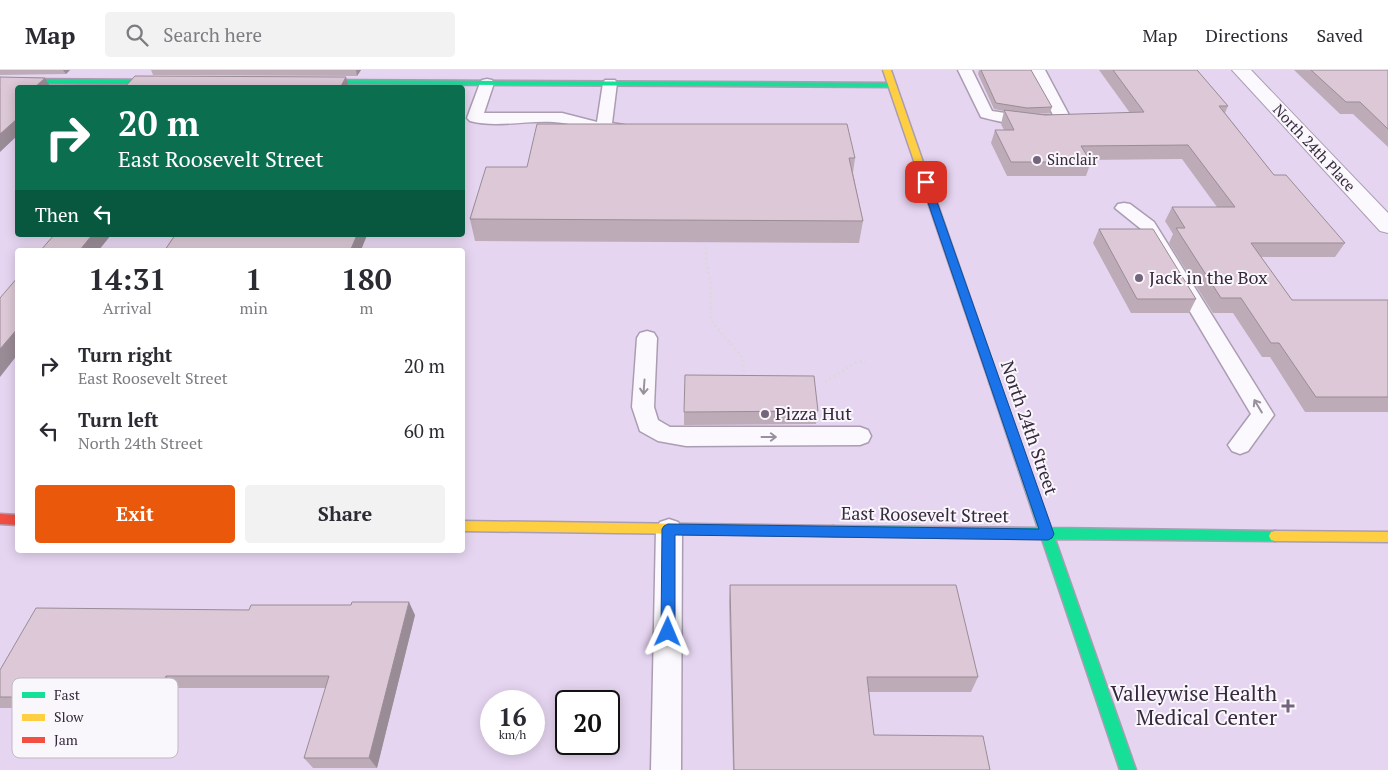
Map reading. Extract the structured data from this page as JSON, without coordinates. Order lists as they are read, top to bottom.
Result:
{
  "streets": {
    "street": ["North 24th Place", "North 24th Street", "East Roosevelt Street"]
  },
  "crossings": [
    ["North 24th Street", "East Roosevelt Street"]
  ],
  "places": {
    "other": ["Sinclair", "Jack in the Box", "Pizza Hut"],
    "health": ["Valleywise Health Medical Center"]
  },
  "legend": ["Fast", "Slow", "Jam"],
  "page": {
    "header": "Map",
    "search": "Search here",
    "nav": ["Map", "Directions", "Saved"],
    "turn": ["20 m", "East Roosevelt Street"],
    "then": "Then",
    "eta": [
      "14:31",
      "Arrival",
      "1",
      "min",
      "180",
      "m"
    ],
    "list": [
      {
        "name": "Turn right",
        "note": "East Roosevelt Street",
        "value": "20 m"
      },
      {
        "name": "Turn left",
        "note": "North 24th Street",
        "value": "60 m"
      }
    ],
    "buttons": ["Exit", "Share"],
    "speed": "16 km/h",
    "limit": "20"
  }
}
